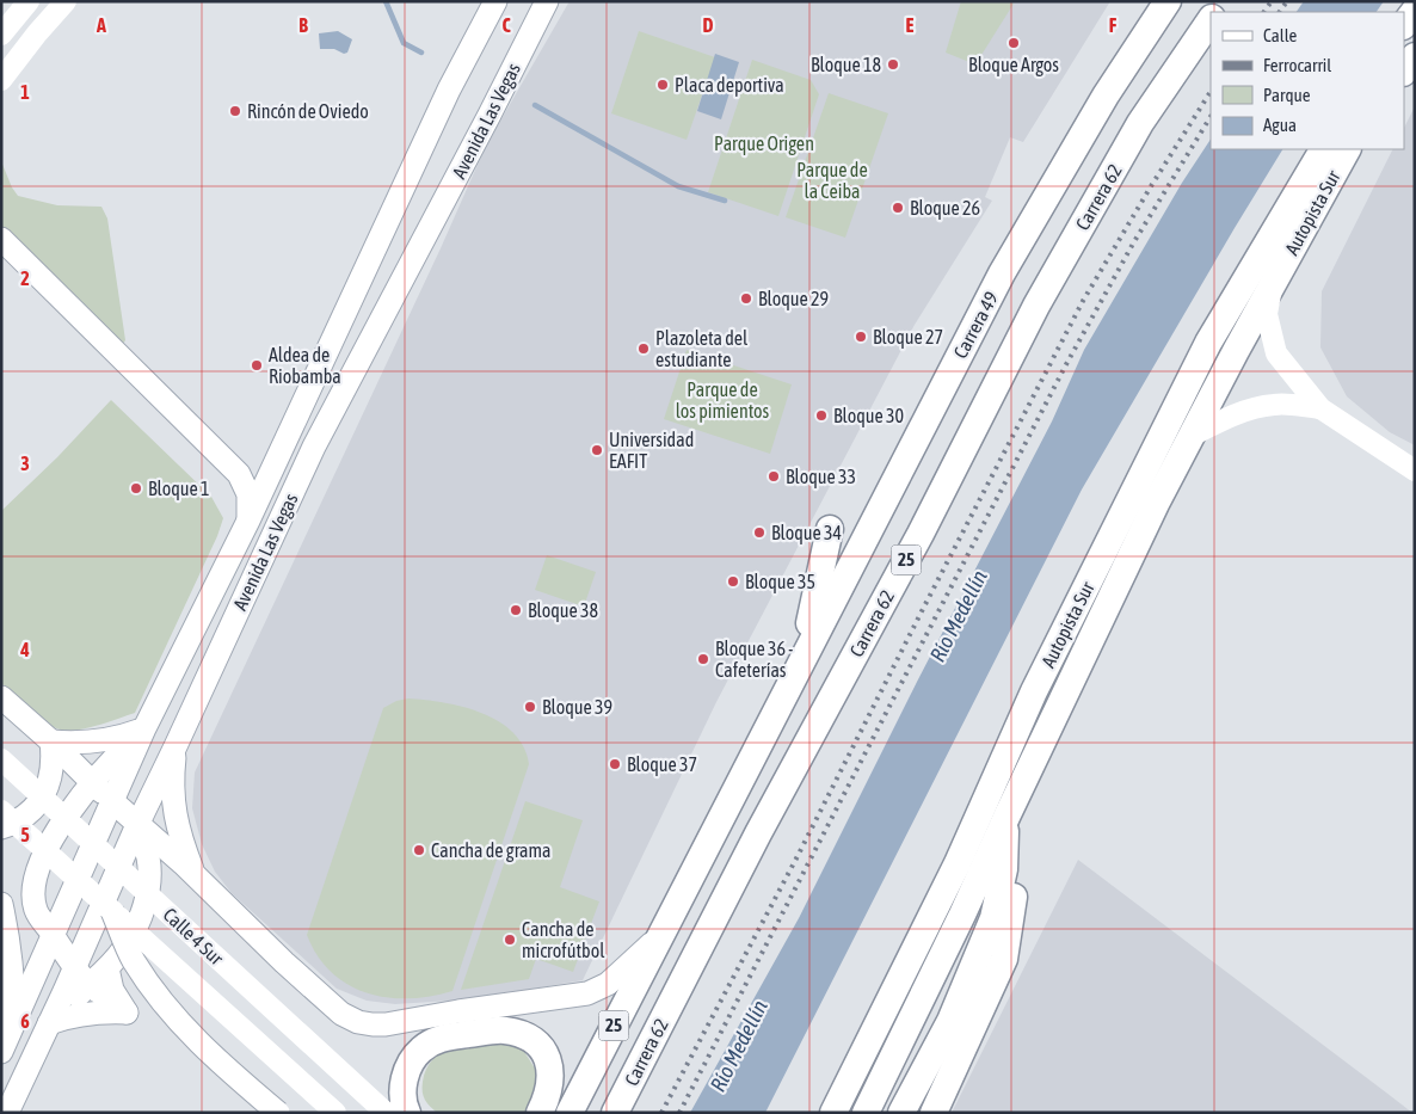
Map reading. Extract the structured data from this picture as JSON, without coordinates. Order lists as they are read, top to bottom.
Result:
{
  "streets": {
    "highway": [
      "Carrera 62",
      "Autopista Sur",
      "Carrera 49",
      "25"
    ],
    "main road": ["Avenida Las Vegas", "Calle 4 Sur"]
  },
  "crossings": [
    ["Carrera 49", "25"]
  ],
  "water": ["Río Medellín"],
  "parks": ["Parque Origen", "Parque de la Ceiba", "Parque de los pimientos"],
  "places": [
    "Bloque Argos",
    "Bloque 18",
    "Placa deportiva",
    "Rincón de Oviedo",
    "Bloque 26",
    "Bloque 29",
    "Bloque 27",
    "Plazoleta del estudiante",
    "Aldea de Riobamba",
    "Bloque 30",
    "Universidad EAFIT",
    "Bloque 33",
    "Bloque 1",
    "Bloque 34",
    "Bloque 35",
    "Bloque 38",
    "Bloque 36 - Cafeterías",
    "Bloque 39",
    "Bloque 37",
    "Cancha de grama",
    "Cancha de microfútbol"
  ],
  "legend": [
    "Calle",
    "Ferrocarril",
    "Parque",
    "Agua"
  ],
  "grid": {
    "columns": [
      "A",
      "B",
      "C",
      "D",
      "E",
      "F"
    ],
    "rows": [
      "1",
      "2",
      "3",
      "4",
      "5",
      "6"
    ]
  }
}
